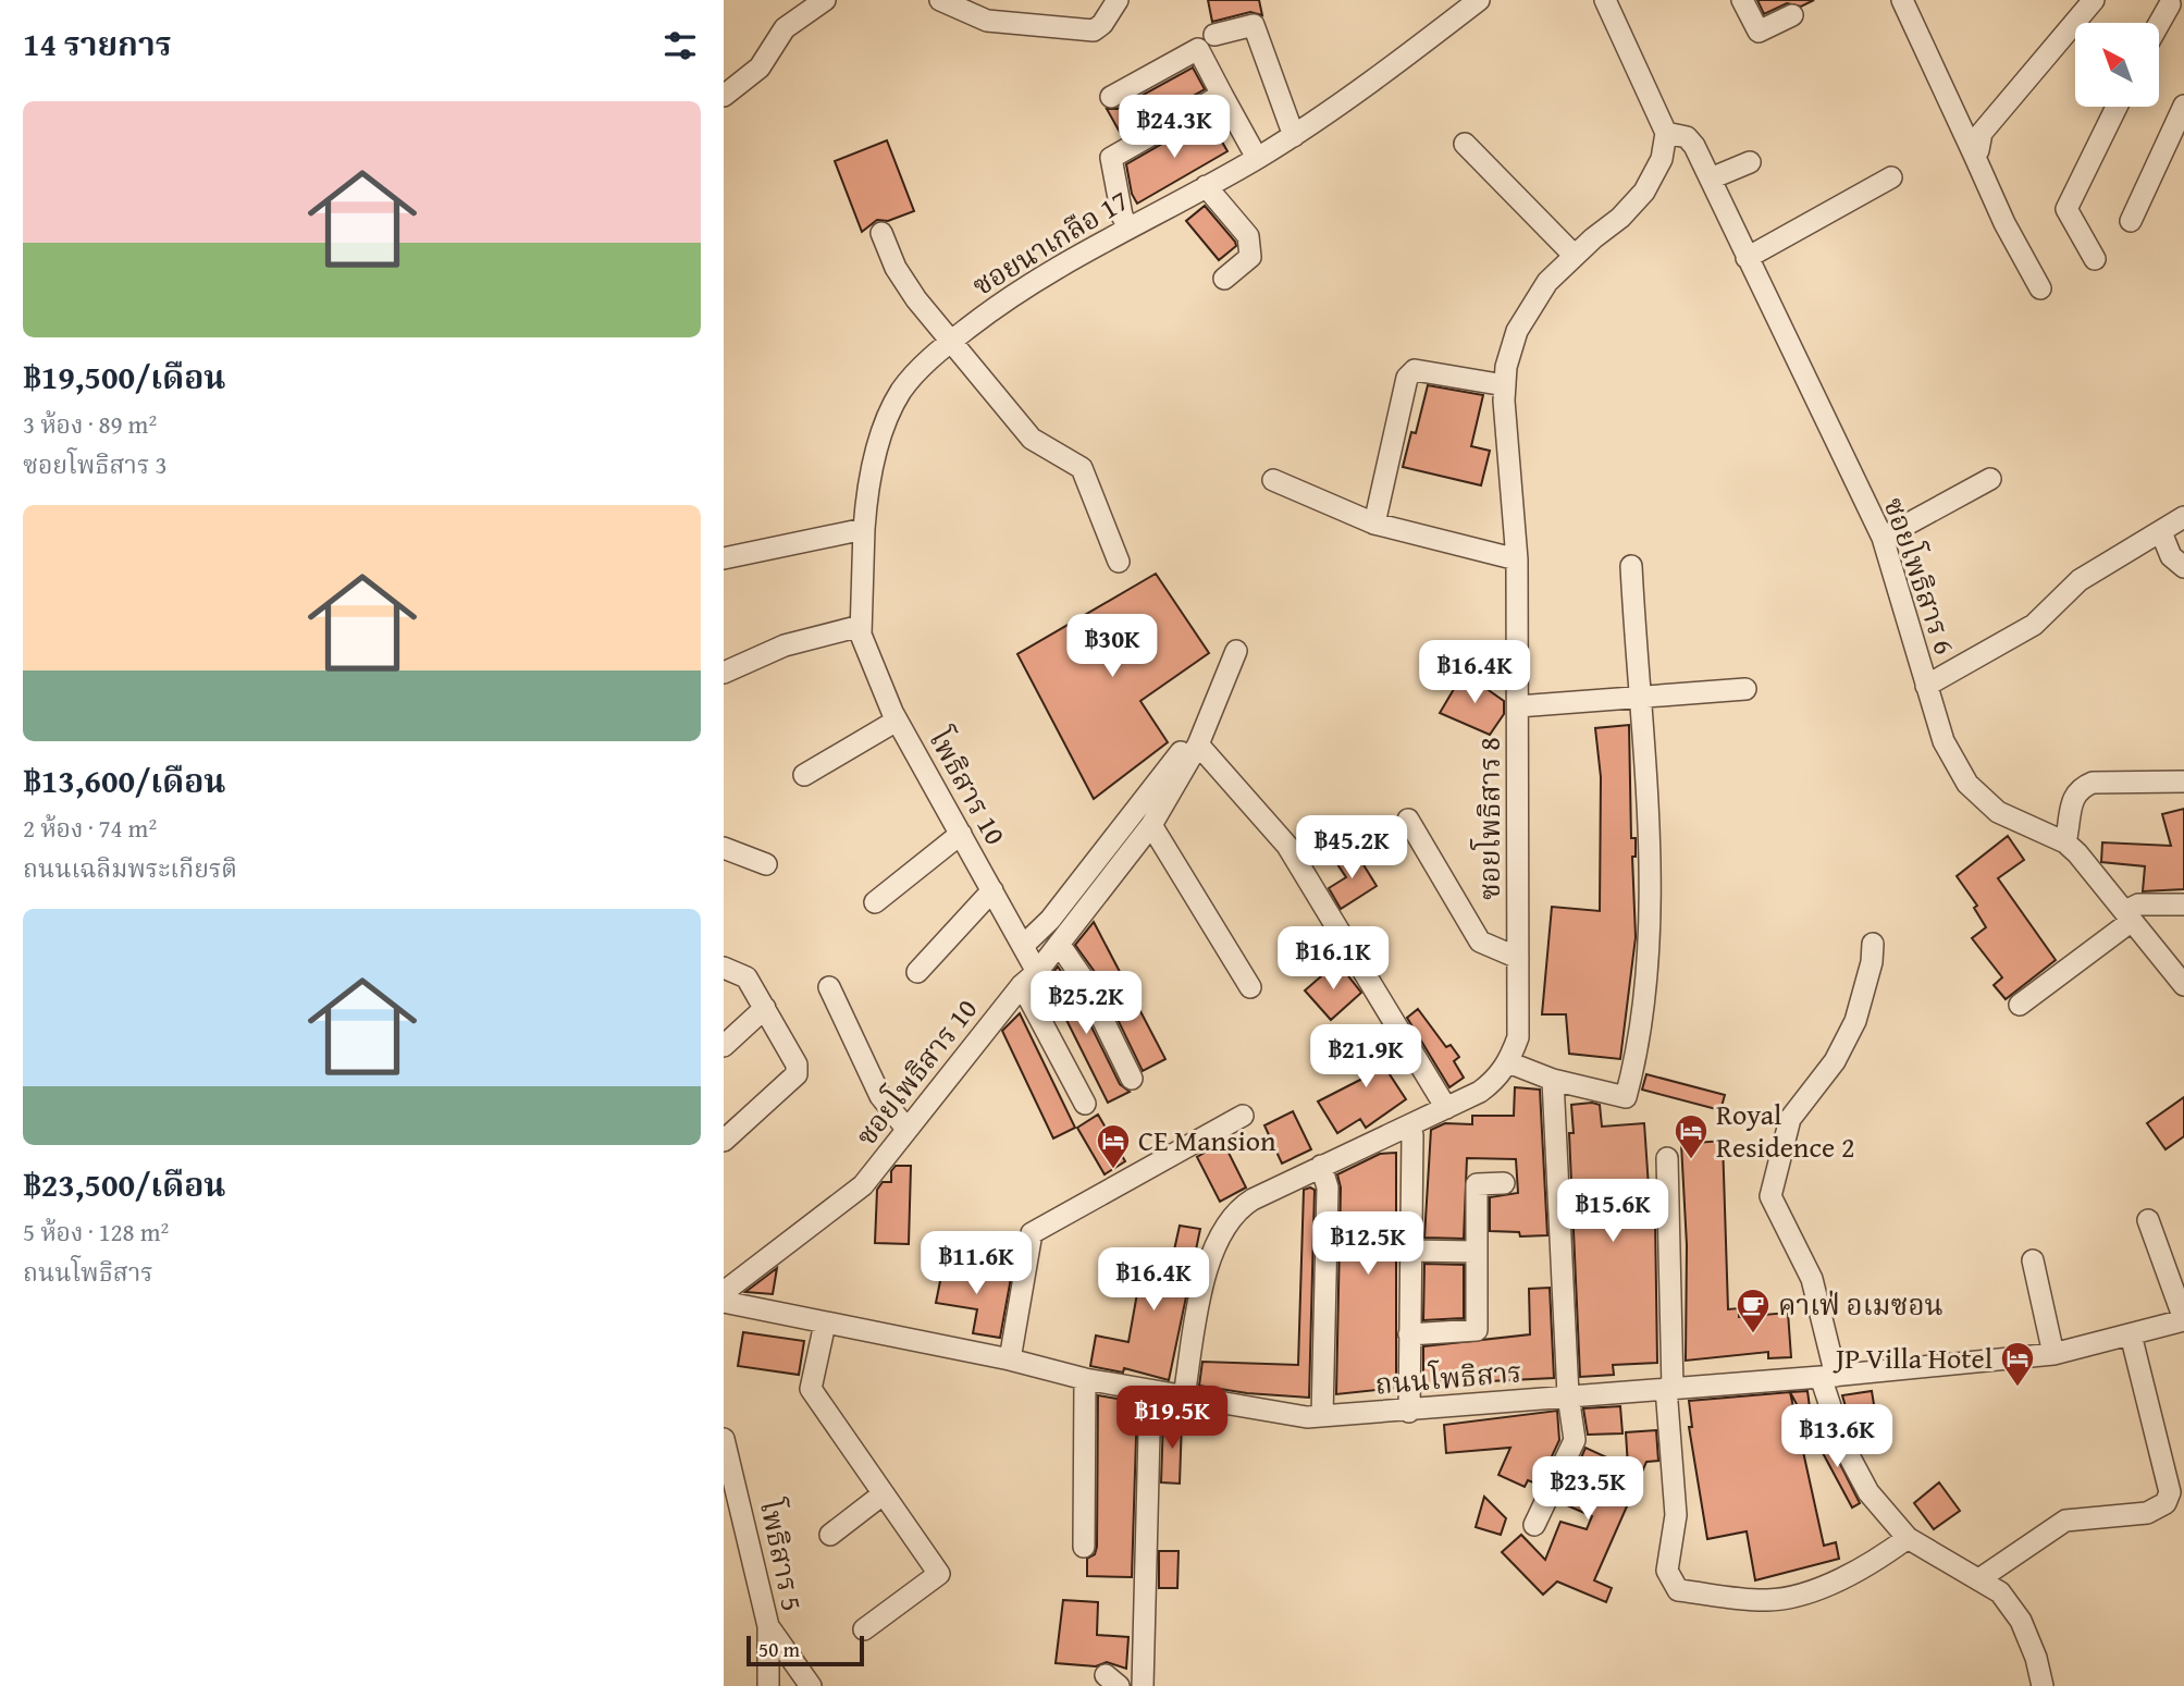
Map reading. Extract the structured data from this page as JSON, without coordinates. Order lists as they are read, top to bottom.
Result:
{
  "streets": {
    "street": [
      "ซอยนาเกลือ 17",
      "ซอยโพธิสาร 6",
      "โพธิสาร 10",
      "ซอยโพธิสาร 8",
      "ซอยโพธิสาร 10",
      "ถนนโพธิสาร",
      "โพธิสาร 5"
    ]
  },
  "crossings": [
    ["ซอยนาเกลือ 17", "โพธิสาร 10"],
    ["ซอยโพธิสาร 6", "ซอยโพธิสาร 8"],
    ["โพธิสาร 10", "ซอยโพธิสาร 10"],
    ["ซอยโพธิสาร 8", "ถนนโพธิสาร"]
  ],
  "places": {
    "hotel": ["Royal Residence 2", "CE Mansion", "JP Villa Hotel"],
    "cafe": ["คาเฟ่ อเมซอน"]
  },
  "scale_bar": "50 m",
  "north": "top left",
  "page": {
    "heading": "14 รายการ",
    "list": [
      {
        "name": "฿19,500/เดือน",
        "note": "3 ห้อง · 89 m² · ซอยโพธิสาร 3"
      },
      {
        "name": "฿13,600/เดือน",
        "note": "2 ห้อง · 74 m² · ถนนเฉลิมพระเกียรติ"
      },
      {
        "name": "฿23,500/เดือน",
        "note": "5 ห้อง · 128 m² · ถนนโพธิสาร"
      }
    ],
    "price": [
      "฿24.3K",
      "฿30K",
      "฿16.4K",
      "฿45.2K",
      "฿16.1K",
      "฿25.2K",
      "฿21.9K",
      "฿15.6K",
      "฿12.5K",
      "฿11.6K",
      "฿16.4K",
      "฿19.5K",
      "฿13.6K",
      "฿23.5K"
    ],
    "scale": "50 m"
  }
}
